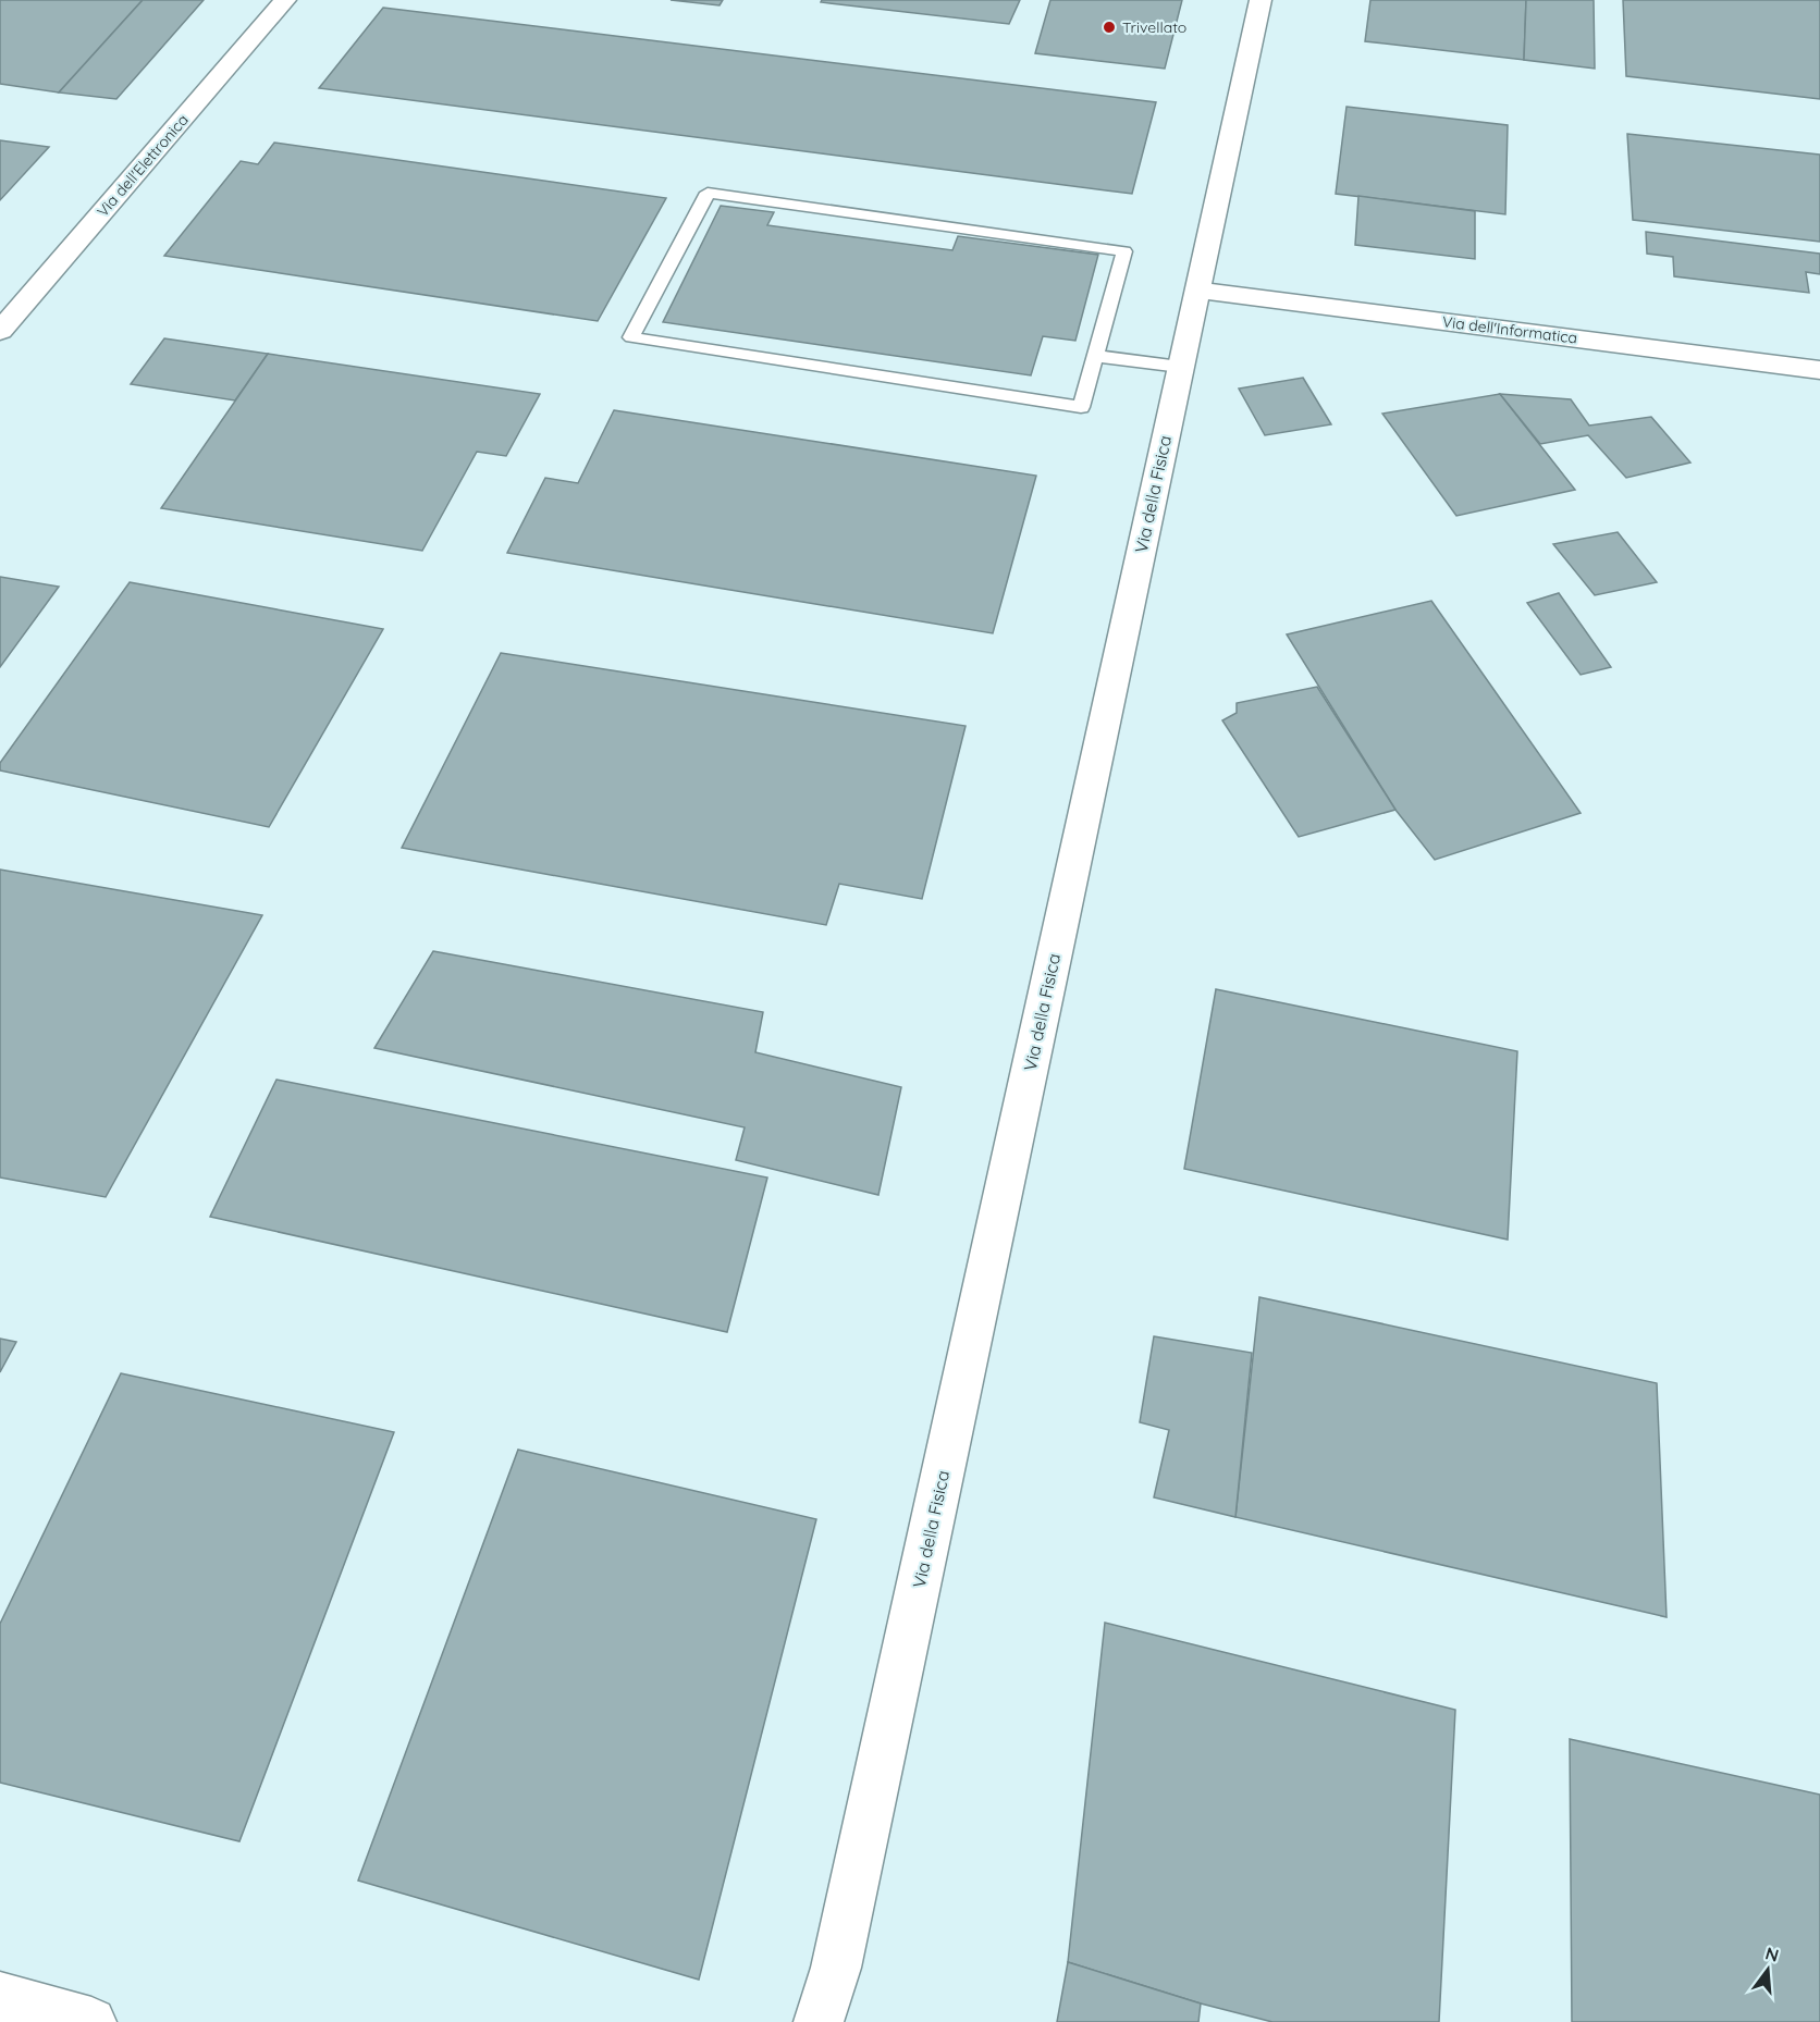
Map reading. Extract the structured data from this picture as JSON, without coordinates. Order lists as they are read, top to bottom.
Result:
{
  "streets": {
    "street": ["Via dell'Elettronica", "Via dell'Informatica", "Via della Fisica"]
  },
  "crossings": [
    ["Via dell'Informatica", "Via della Fisica"]
  ],
  "places": ["Trivellato"],
  "north": "top"
}
